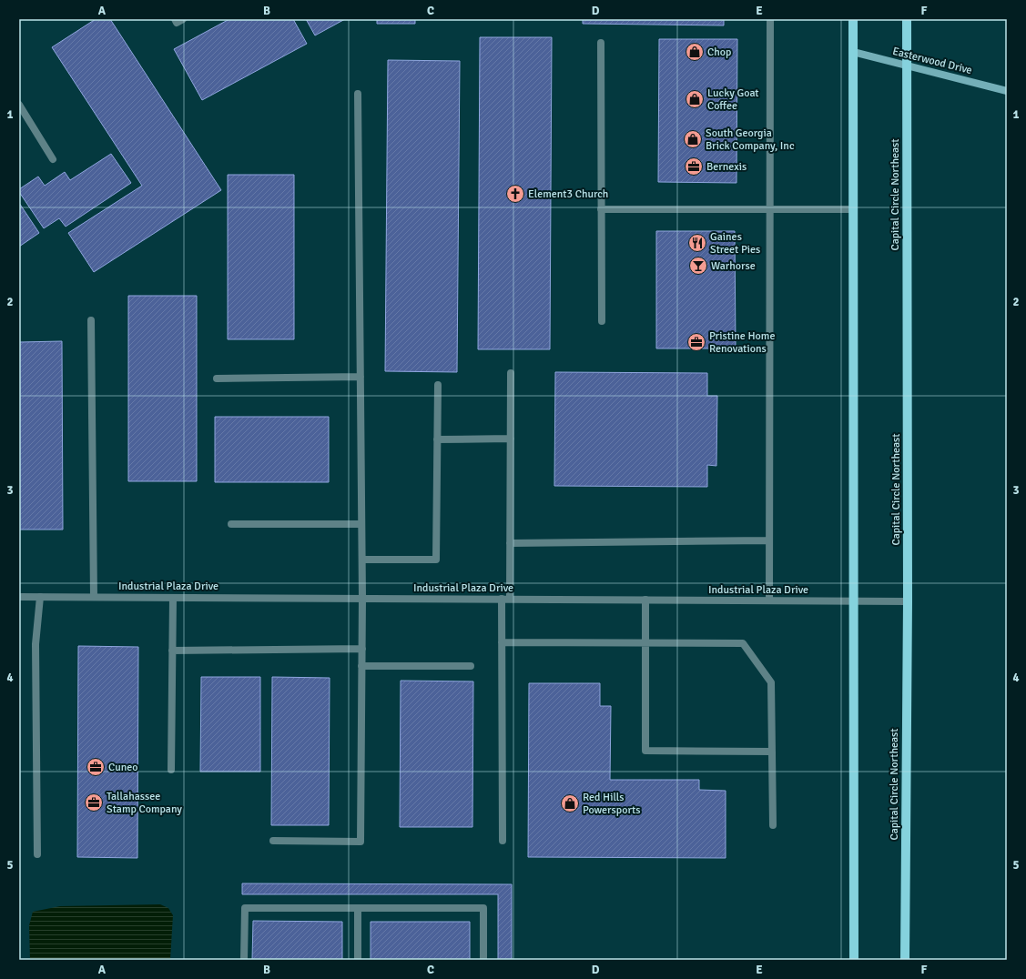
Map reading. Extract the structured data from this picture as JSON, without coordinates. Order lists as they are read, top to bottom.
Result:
{
  "streets": {
    "main road": ["Capital Circle Northeast"],
    "street": ["Easterwood Drive", "Industrial Plaza Drive"]
  },
  "crossings": [
    ["Easterwood Drive", "Capital Circle Northeast"],
    ["Capital Circle Northeast", "Industrial Plaza Drive"]
  ],
  "places": {
    "shop": [
      "Chop",
      "Lucky Goat Coffee",
      "South Georgia Brick Company, Inc",
      "Red Hills Powersports"
    ],
    "office": [
      "Bernexis",
      "Pristine Home Renovations",
      "Cuneo",
      "Tallahassee Stamp Company"
    ],
    "church": ["Element3 Church"],
    "restaurant": ["Gaines Street Pies"],
    "bar": ["Warhorse"]
  },
  "grid": {
    "columns": [
      "A",
      "B",
      "C",
      "D",
      "E",
      "F"
    ],
    "rows": [
      "1",
      "2",
      "3",
      "4",
      "5"
    ]
  }
}
